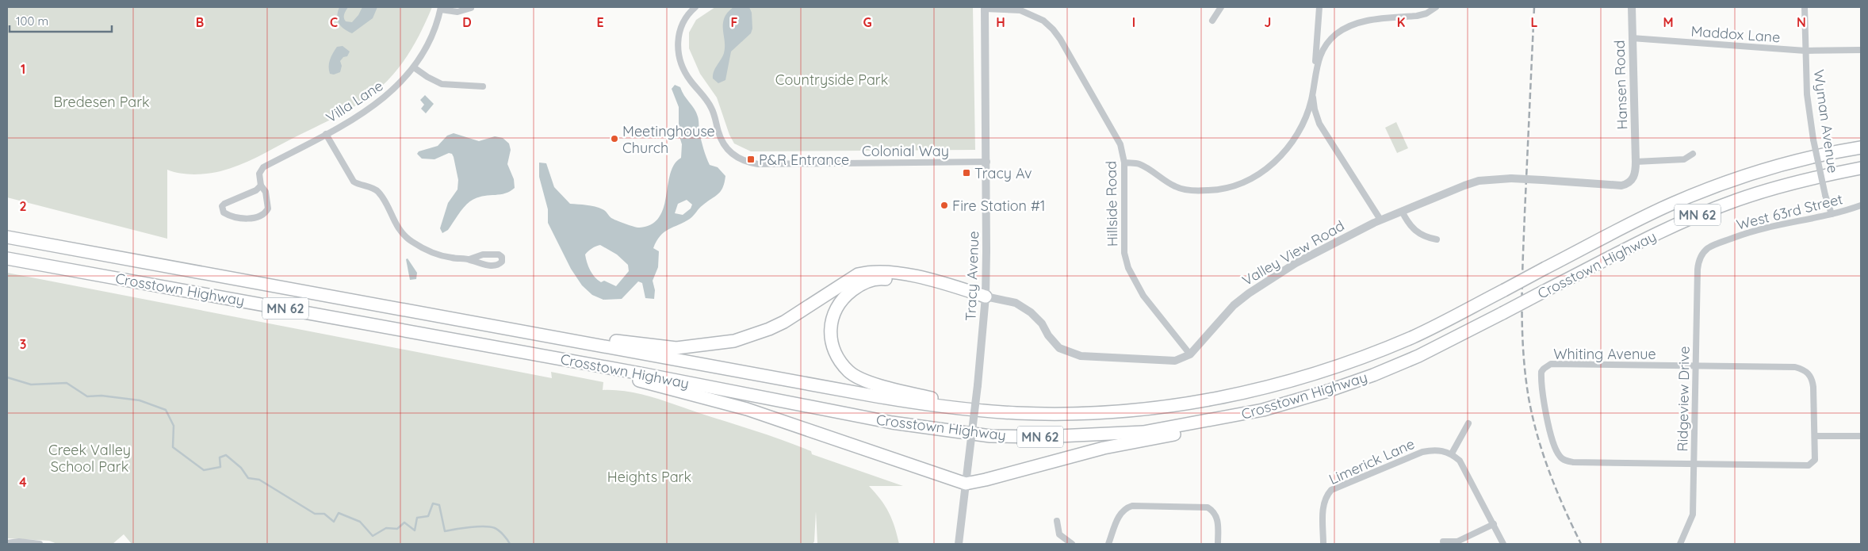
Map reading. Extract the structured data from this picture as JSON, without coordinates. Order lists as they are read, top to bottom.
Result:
{
  "streets": {
    "highway": ["MN 62", "Crosstown Highway"],
    "street": [
      "Maddox Lane",
      "Hansen Road",
      "Villa Lane",
      "Wyman Avenue",
      "Colonial Way",
      "Hillside Road",
      "West 63rd Street",
      "Valley View Road",
      "Tracy Avenue",
      "Whiting Avenue",
      "Ridgeview Drive",
      "Limerick Lane"
    ]
  },
  "crossings": [
    ["Maddox Lane", "Hansen Road"],
    ["Maddox Lane", "Wyman Avenue"],
    ["Hansen Road", "Valley View Road"],
    ["Wyman Avenue", "West 63rd Street"],
    ["Colonial Way", "Tracy Avenue"],
    ["Hillside Road", "Valley View Road"],
    ["Hillside Road", "Tracy Avenue"],
    ["West 63rd Street", "Ridgeview Drive"],
    ["Whiting Avenue", "Ridgeview Drive"]
  ],
  "parks": [
    "Countryside Park",
    "Bredesen Park",
    "Creek Valley School Park",
    "Heights Park"
  ],
  "places": {
    "other": ["Meetinghouse Church", "Fire Station #1"],
    "transit": ["P&R Entrance", "Tracy Av"]
  },
  "scale_bar": "100 m",
  "grid": {
    "columns": [
      "B",
      "C",
      "D",
      "E",
      "F",
      "G",
      "H",
      "I",
      "J",
      "K",
      "L",
      "M",
      "N"
    ],
    "rows": [
      "1",
      "2",
      "3",
      "4"
    ]
  }
}
